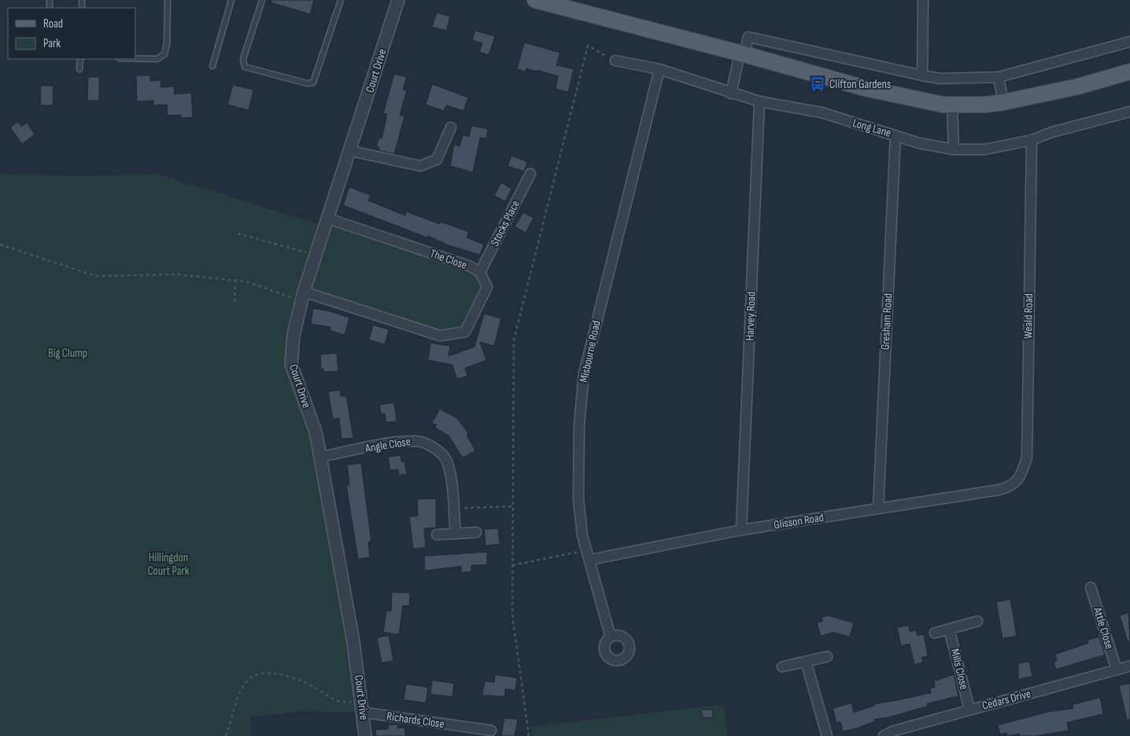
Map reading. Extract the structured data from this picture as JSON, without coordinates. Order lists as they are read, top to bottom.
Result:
{
  "streets": {
    "street": [
      "Court Drive",
      "Long Lane",
      "Stocks Place",
      "The Close",
      "Harvey Road",
      "Weald Road",
      "Gresham Road",
      "Misbourne Road",
      "Angle Close",
      "Glisson Road",
      "Attle Close",
      "Mills Close",
      "Cedars Drive",
      "Richards Close"
    ]
  },
  "crossings": [
    ["Court Drive", "The Close"],
    ["Court Drive", "Angle Close"],
    ["Court Drive", "Richards Close"],
    ["Long Lane", "Harvey Road"],
    ["Long Lane", "Weald Road"],
    ["Long Lane", "Gresham Road"],
    ["Long Lane", "Misbourne Road"],
    ["Stocks Place", "The Close"],
    ["Harvey Road", "Glisson Road"],
    ["Weald Road", "Glisson Road"],
    ["Gresham Road", "Glisson Road"],
    ["Misbourne Road", "Glisson Road"],
    ["Attle Close", "Cedars Drive"],
    ["Mills Close", "Cedars Drive"]
  ],
  "parks": ["Big Clump", "Hillingdon Court Park"],
  "places": {
    "bus stop": ["Clifton Gardens"]
  },
  "legend": ["Road", "Park"]
}
